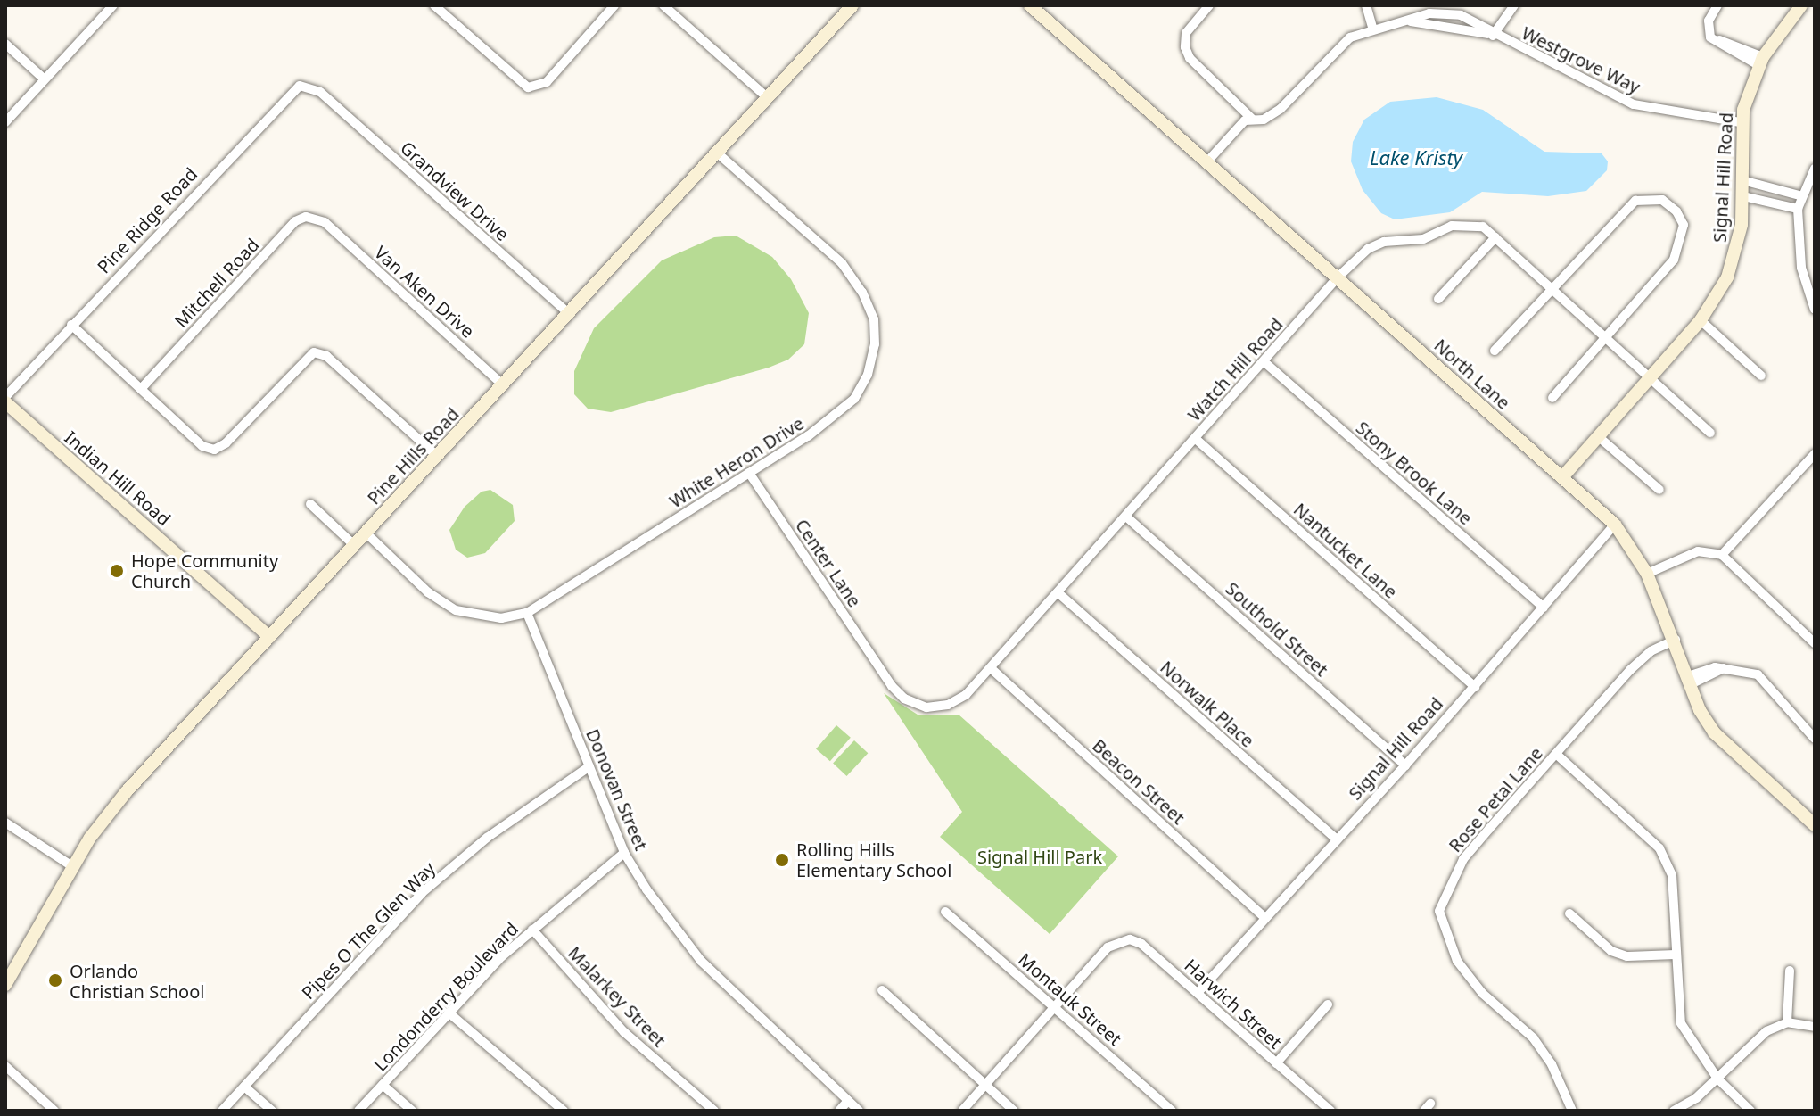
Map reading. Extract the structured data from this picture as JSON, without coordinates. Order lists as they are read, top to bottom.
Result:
{
  "streets": {
    "street": [
      "Westgrove Way",
      "Signal Hill Road",
      "Grandview Drive",
      "Pine Ridge Road",
      "Mitchell Road",
      "Van Aken Drive",
      "Watch Hill Road",
      "North Lane",
      "Pine Hills Road",
      "White Heron Drive",
      "Stony Brook Lane",
      "Indian Hill Road",
      "Nantucket Lane",
      "Center Lane",
      "Southold Street",
      "Norwalk Place",
      "Beacon Street",
      "Donovan Street",
      "Rose Petal Lane",
      "Pipes O The Glen Way",
      "Londonderry Boulevard",
      "Malarkey Street",
      "Montauk Street",
      "Harwich Street"
    ]
  },
  "crossings": [
    ["Westgrove Way", "Signal Hill Road"],
    ["Westgrove Way", "North Lane"],
    ["Signal Hill Road", "Watch Hill Road"],
    ["Signal Hill Road", "North Lane"],
    ["Signal Hill Road", "Stony Brook Lane"],
    ["Signal Hill Road", "Nantucket Lane"],
    ["Signal Hill Road", "Southold Street"],
    ["Signal Hill Road", "Norwalk Place"],
    ["Signal Hill Road", "Beacon Street"],
    ["Signal Hill Road", "Harwich Street"],
    ["Grandview Drive", "Pine Ridge Road"],
    ["Grandview Drive", "Pine Hills Road"],
    ["Pine Ridge Road", "Indian Hill Road"],
    ["Mitchell Road", "Van Aken Drive"],
    ["Van Aken Drive", "Pine Hills Road"],
    ["Watch Hill Road", "North Lane"],
    ["Watch Hill Road", "Stony Brook Lane"],
    ["Watch Hill Road", "Nantucket Lane"],
    ["Watch Hill Road", "Center Lane"],
    ["Watch Hill Road", "Southold Street"],
    ["Watch Hill Road", "Norwalk Place"],
    ["Watch Hill Road", "Beacon Street"],
    ["North Lane", "Rose Petal Lane"],
    ["Pine Hills Road", "White Heron Drive"],
    ["Pine Hills Road", "Indian Hill Road"],
    ["White Heron Drive", "Center Lane"],
    ["White Heron Drive", "Donovan Street"],
    ["Donovan Street", "Pipes O The Glen Way"],
    ["Donovan Street", "Londonderry Boulevard"],
    ["Londonderry Boulevard", "Malarkey Street"],
    ["Montauk Street", "Harwich Street"]
  ],
  "water": ["Lake Kristy"],
  "parks": ["Signal Hill Park"],
  "places": ["Hope Community Church", "Rolling Hills Elementary School", "Orlando Christian School"]
}
